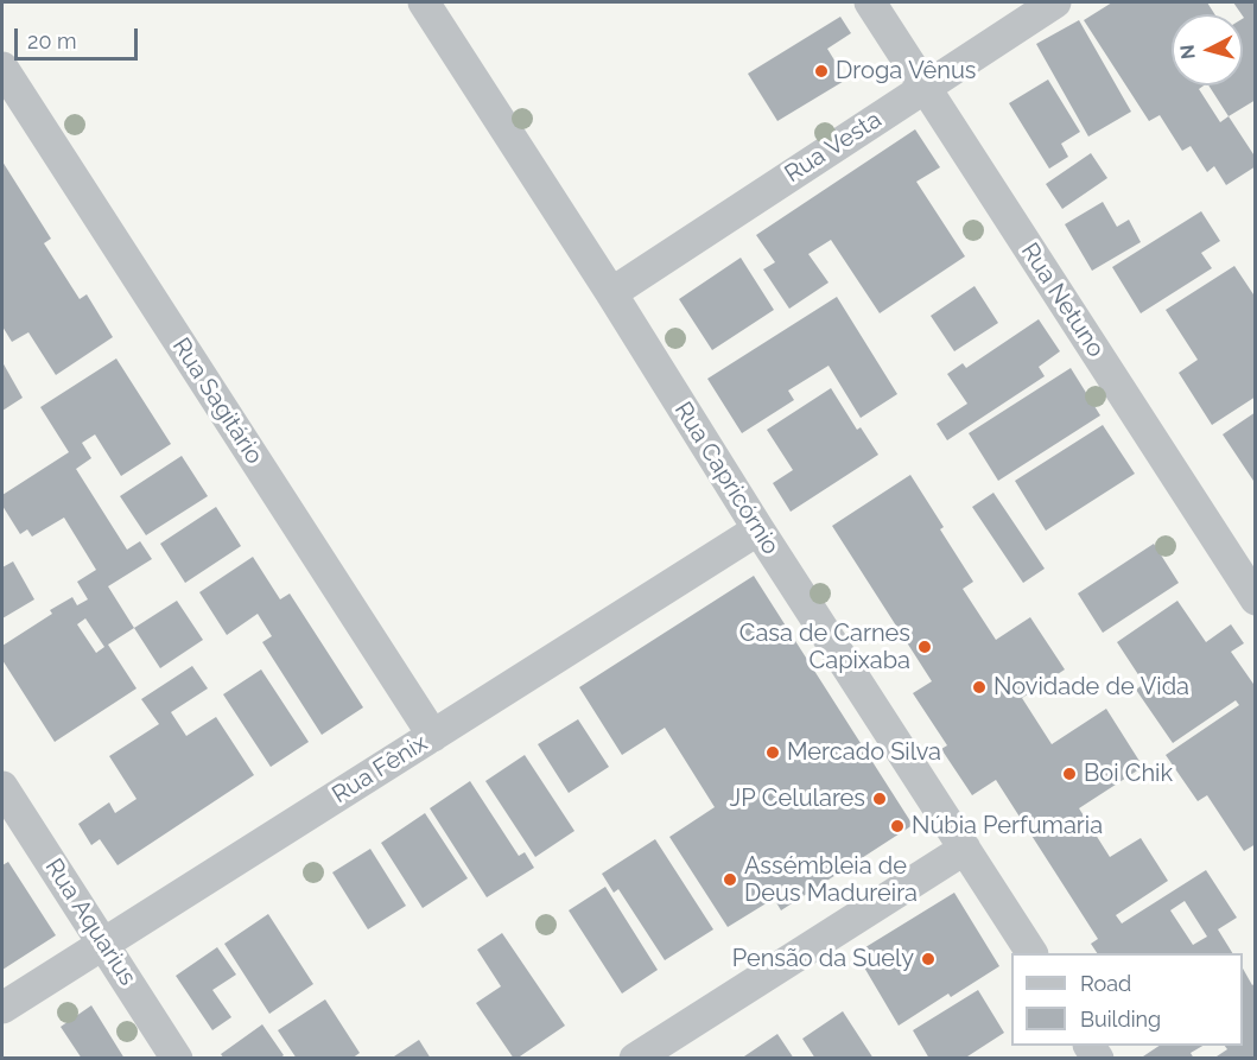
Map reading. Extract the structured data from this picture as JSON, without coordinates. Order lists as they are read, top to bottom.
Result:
{
  "streets": {
    "street": [
      "Rua Vesta",
      "Rua Netuno",
      "Rua Sagitário",
      "Rua Capricórnio",
      "Rua Fênix",
      "Rua Aquarius"
    ]
  },
  "crossings": [
    ["Rua Vesta", "Rua Netuno"],
    ["Rua Vesta", "Rua Capricórnio"],
    ["Rua Sagitário", "Rua Fênix"],
    ["Rua Capricórnio", "Rua Fênix"],
    ["Rua Fênix", "Rua Aquarius"]
  ],
  "places": [
    "Droga Vênus",
    "Casa de Carnes Capixaba",
    "Novidade de Vida",
    "Mercado Silva",
    "Boi Chik",
    "JP Celulares",
    "Núbia Perfumaria",
    "Assémbleia de Deus Madureira",
    "Pensão da Suely"
  ],
  "legend": ["Road", "Building"],
  "scale_bar": "20 m",
  "north": "left"
}
